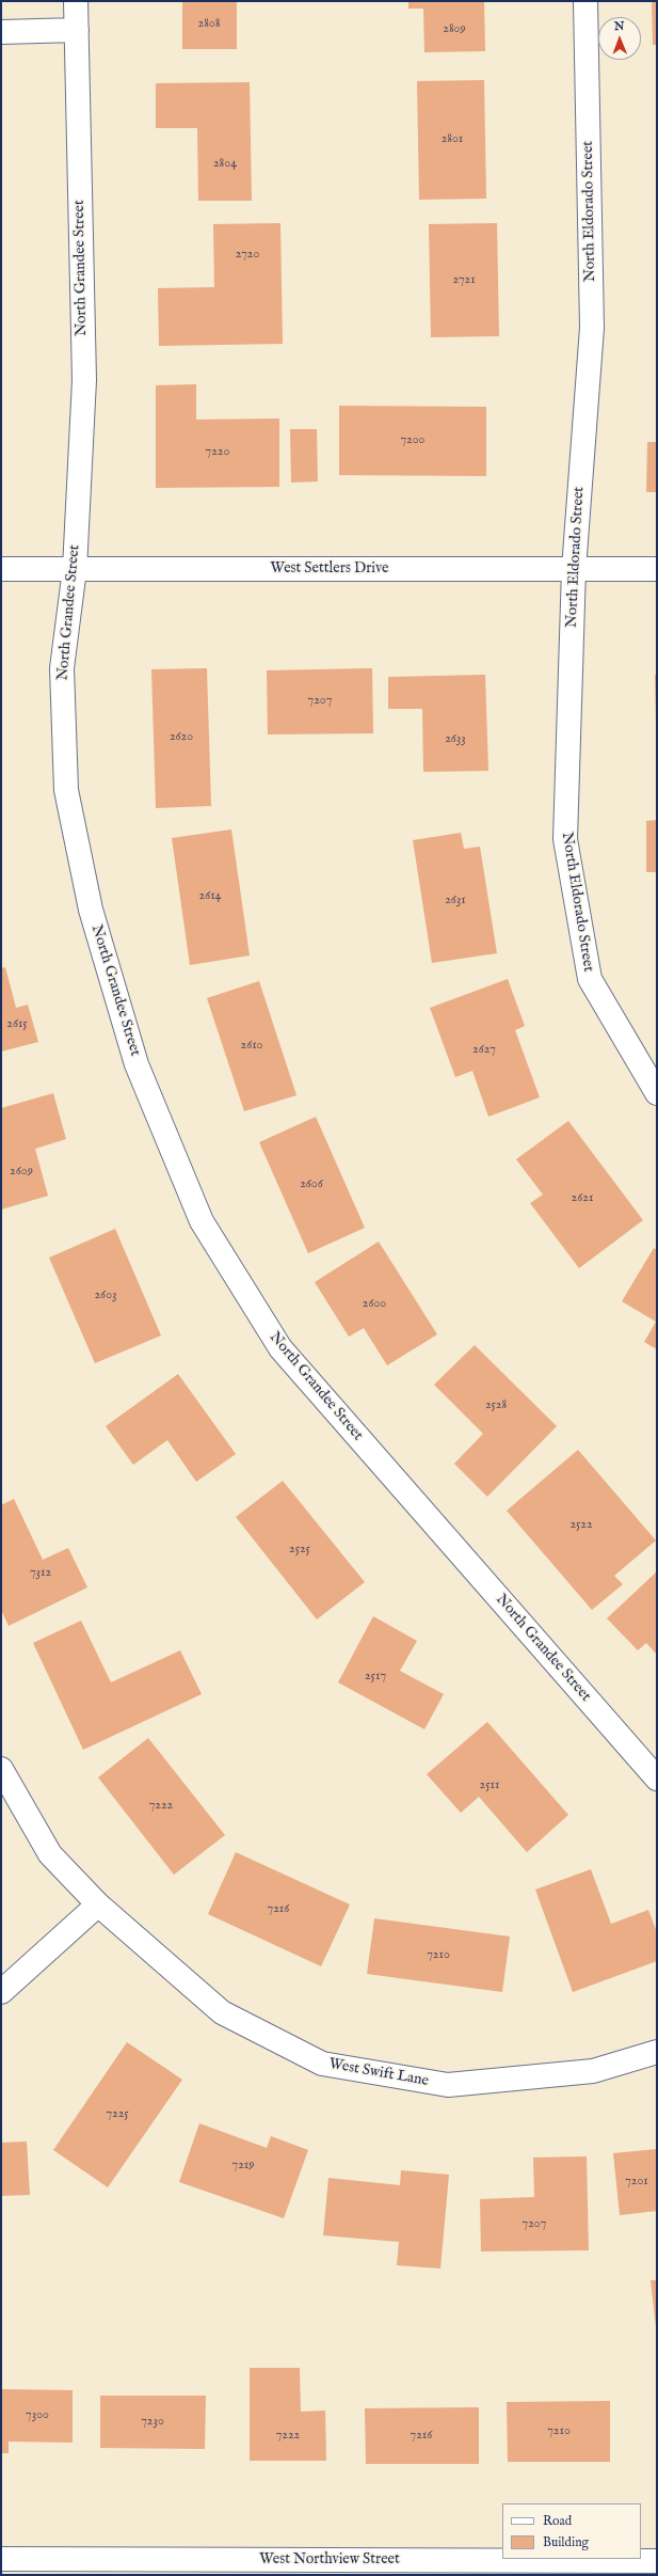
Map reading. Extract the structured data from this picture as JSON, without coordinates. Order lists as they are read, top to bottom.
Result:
{
  "streets": {
    "street": [
      "North Eldorado Street",
      "North Grandee Street",
      "West Settlers Drive",
      "West Swift Lane",
      "West Northview Street"
    ]
  },
  "crossings": [
    ["North Eldorado Street", "West Settlers Drive"],
    ["North Grandee Street", "West Settlers Drive"]
  ],
  "house_numbers": [
    "2808",
    "2809",
    "2801",
    "2804",
    "2720",
    "2721",
    "7200",
    "7220",
    "7207",
    "2620",
    "2633",
    "2614",
    "2631",
    "2615",
    "2610",
    "2627",
    "2609",
    "2606",
    "2621",
    "2603",
    "2600",
    "2528",
    "2522",
    "2525",
    "7312",
    "2517",
    "2511",
    "7222",
    "7216",
    "7210",
    "7225",
    "7219",
    "7201",
    "7207",
    "7300",
    "7230",
    "7210",
    "7222",
    "7216"
  ],
  "legend": ["Road", "Building"],
  "north": "top"
}
